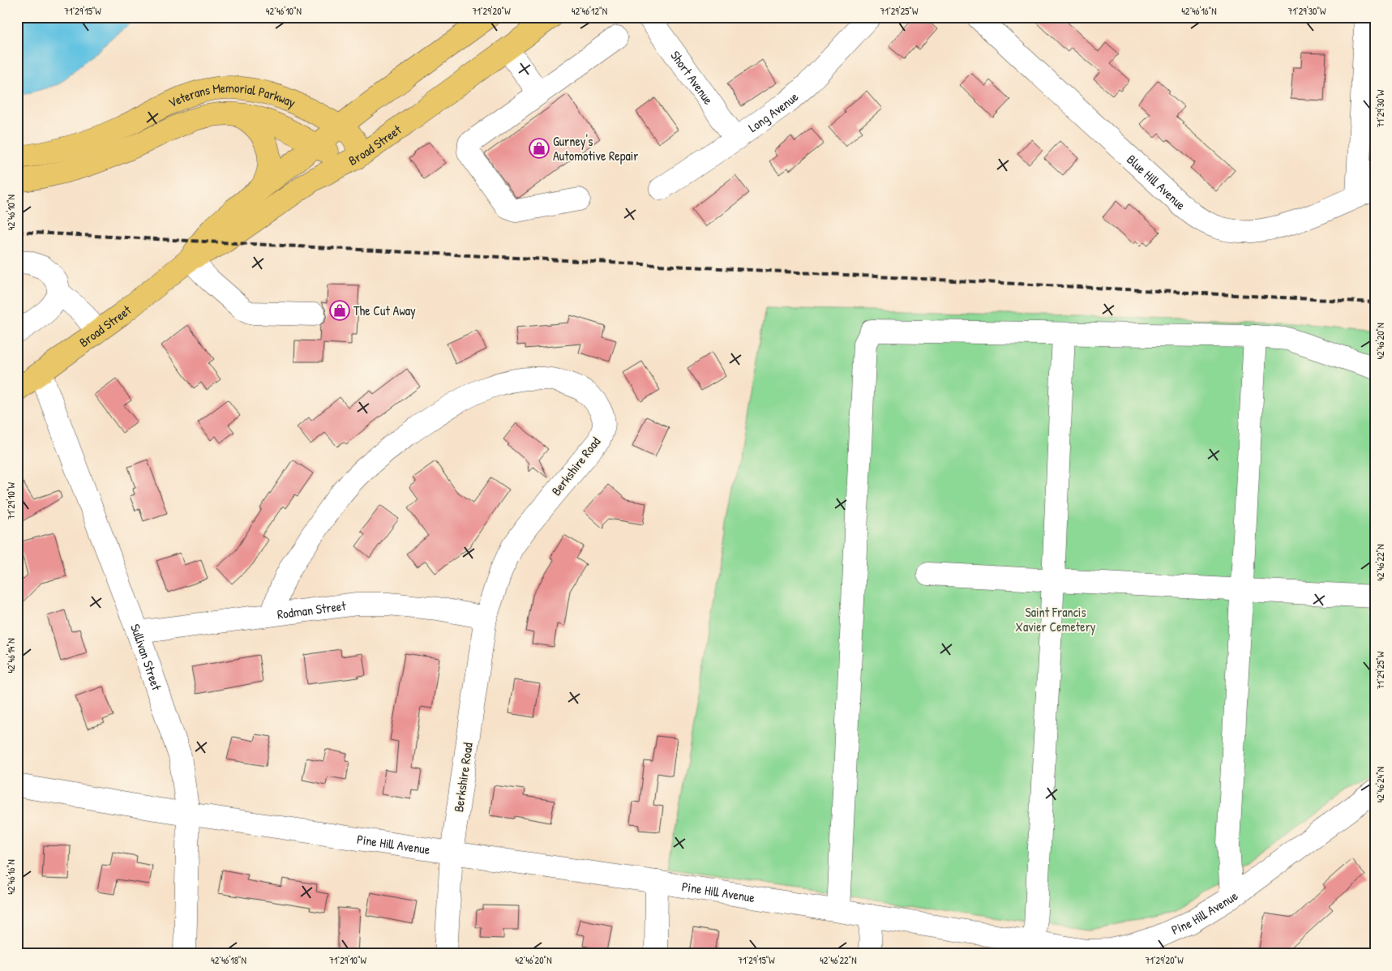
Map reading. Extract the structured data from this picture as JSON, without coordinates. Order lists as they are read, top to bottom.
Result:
{
  "streets": {
    "main road": ["Veterans Memorial Parkway", "Broad Street"],
    "street": [
      "Short Avenue",
      "Long Avenue",
      "Blue Hill Avenue",
      "Berkshire Road",
      "Rodman Street",
      "Sullivan Street",
      "Pine Hill Avenue"
    ]
  },
  "crossings": [
    ["Short Avenue", "Long Avenue"],
    ["Veterans Memorial Parkway", "Broad Street"],
    ["Broad Street", "Sullivan Street"],
    ["Berkshire Road", "Rodman Street"],
    ["Berkshire Road", "Pine Hill Avenue"],
    ["Rodman Street", "Sullivan Street"],
    ["Sullivan Street", "Pine Hill Avenue"]
  ],
  "parks": ["Saint Francis Xavier Cemetery"],
  "places": {
    "shop": ["Gurney's Automotive Repair", "The Cut Away"]
  },
  "coordinates": [
    "71°29'15\"W",
    "42°46'10\"N",
    "71°29'20\"W",
    "42°46'12\"N",
    "71°29'25\"W",
    "42°46'16\"N",
    "71°29'30\"W",
    "42°46'20\"N",
    "71°29'10\"W",
    "42°46'22\"N",
    "42°46'14\"N",
    "42°46'24\"N",
    "42°46'18\"N"
  ]
}
